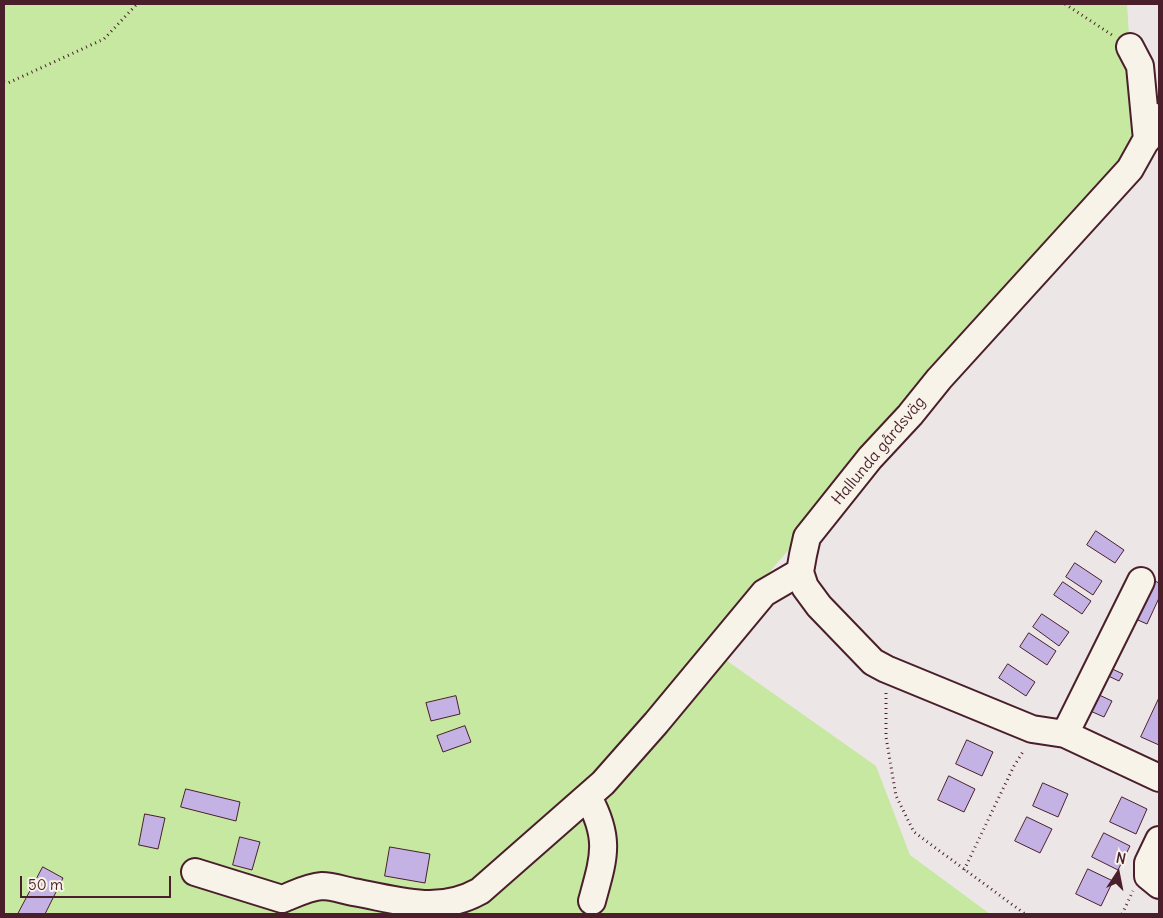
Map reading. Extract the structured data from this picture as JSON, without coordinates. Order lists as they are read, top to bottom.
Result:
{
  "streets": {
    "street": ["Hallunda gårdsväg"]
  },
  "scale_bar": "50 m",
  "north": "top"
}
